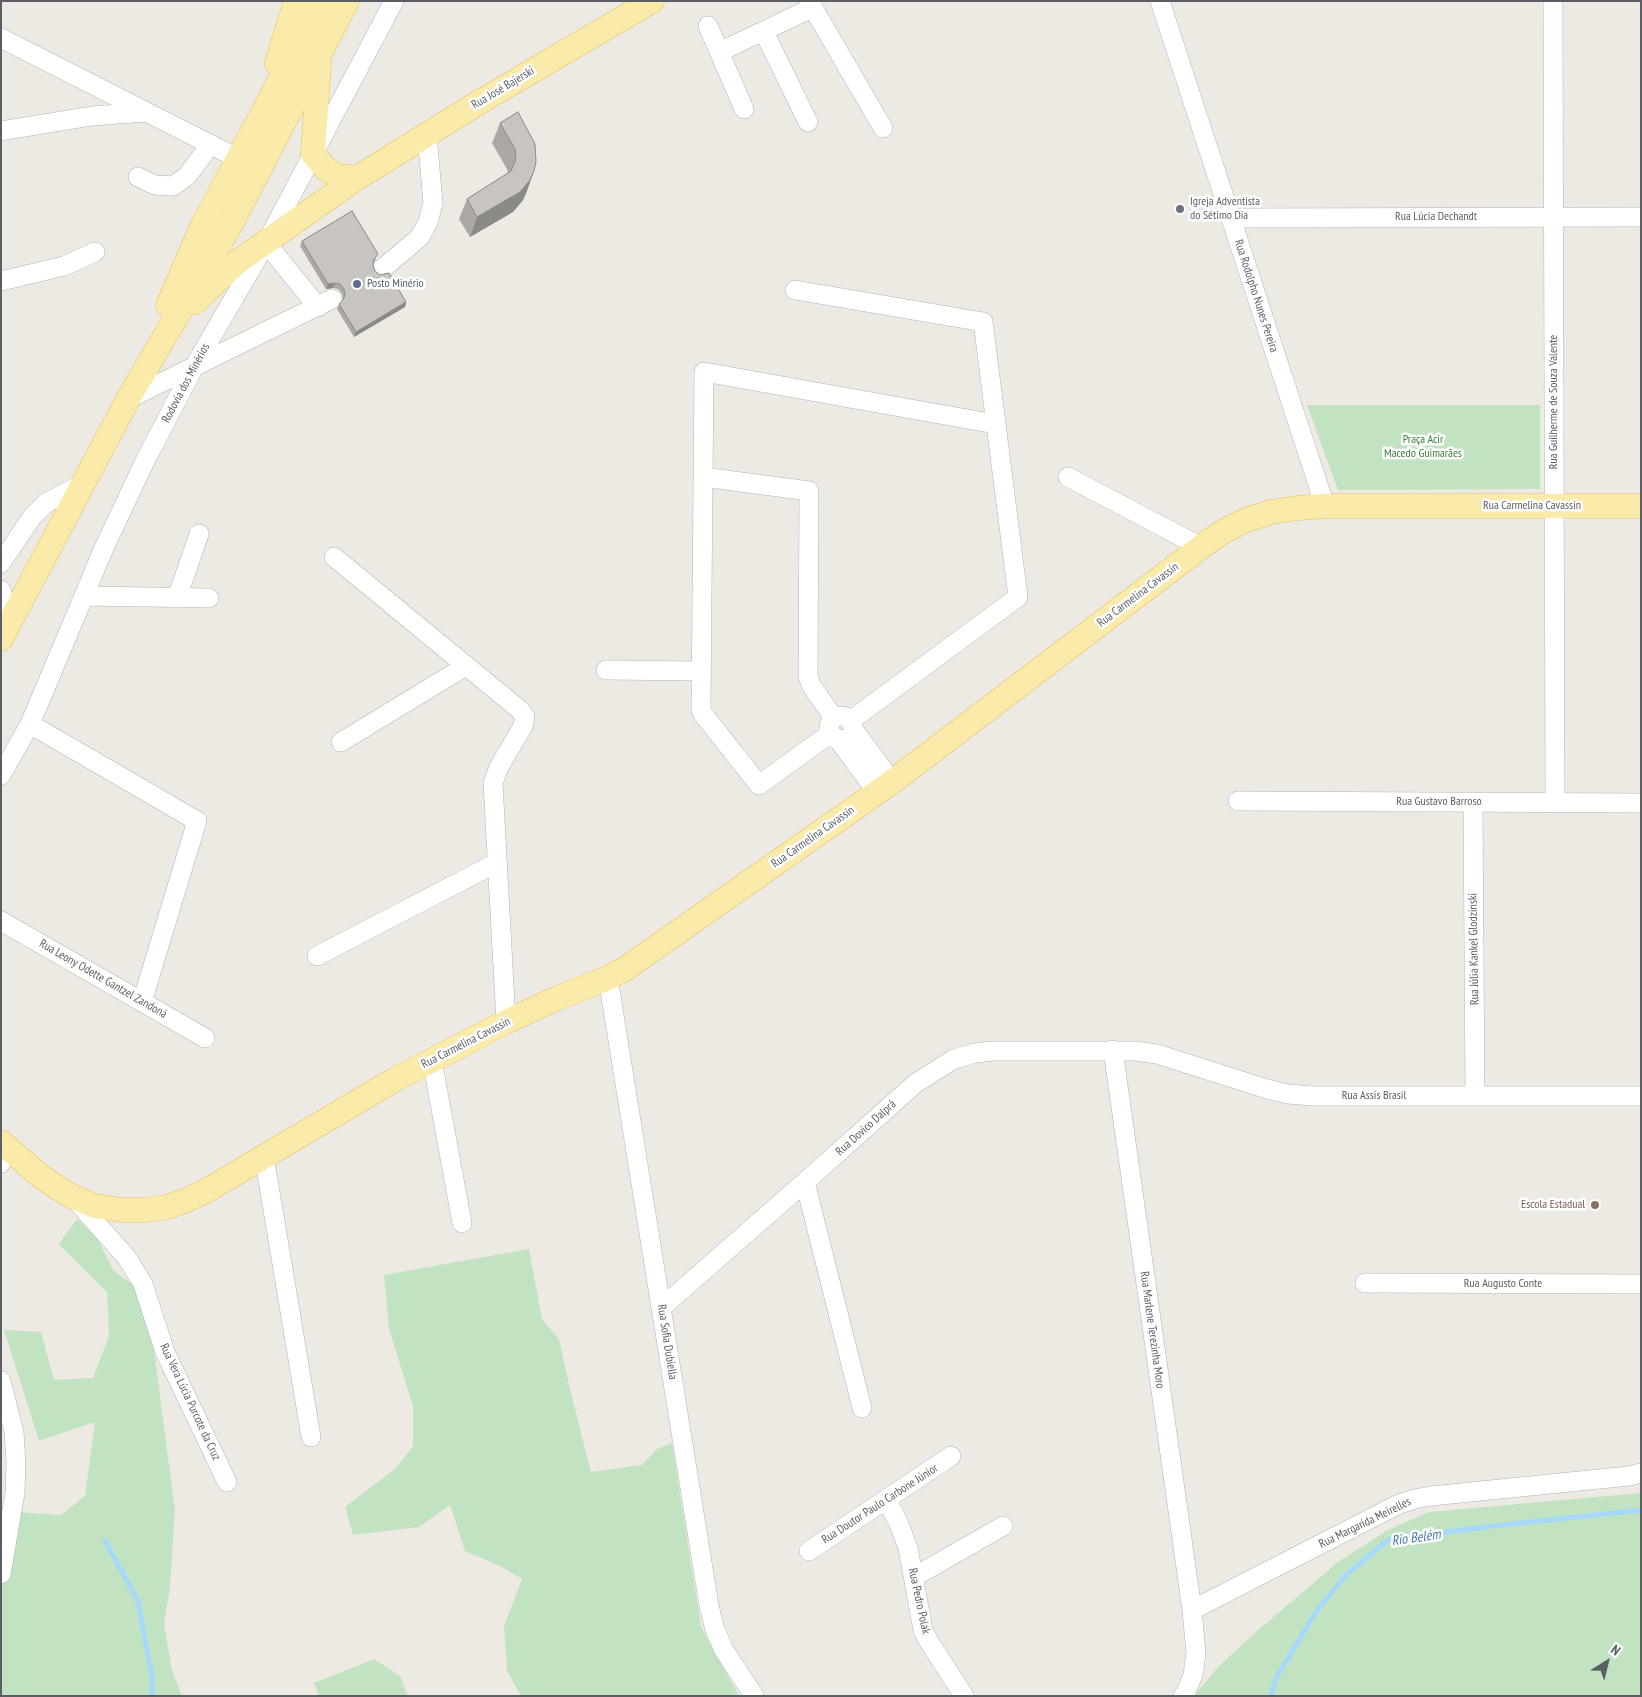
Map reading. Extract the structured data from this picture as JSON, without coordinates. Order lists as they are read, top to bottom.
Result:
{
  "streets": {
    "main road": ["Rua José Bajerski", "Rua Carmelina Cavassin"],
    "street": [
      "Rua Lúcia Dechandt",
      "Rua Rodolpho Nunes Pereira",
      "Rodovia dos Minérios",
      "Rua Guilherme de Souza Valente",
      "Rua Gustavo Barroso",
      "Rua Júlia Kankel Glodzinski",
      "Rua Leony Odette Gantzel Zandoná",
      "Rua Assis Brasil",
      "Rua Dovico Dalprá",
      "Rua Augusto Conte",
      "Rua Marlene Terezinha Moro",
      "Rua Sofia Dubiella",
      "Rua Vera Lúcia Purcote da Cruz",
      "Rua Doutor Paulo Carbone Júnior",
      "Rua Margarida Meirelles",
      "Rua Pedro Polak"
    ]
  },
  "crossings": [
    ["Rua José Bajerski", "Rodovia dos Minérios"],
    ["Rua Lúcia Dechandt", "Rua Rodolpho Nunes Pereira"],
    ["Rua Lúcia Dechandt", "Rua Guilherme de Souza Valente"],
    ["Rua Rodolpho Nunes Pereira", "Rua Carmelina Cavassin"],
    ["Rua Guilherme de Souza Valente", "Rua Carmelina Cavassin"],
    ["Rua Guilherme de Souza Valente", "Rua Gustavo Barroso"],
    ["Rua Carmelina Cavassin", "Rua Sofia Dubiella"],
    ["Rua Carmelina Cavassin", "Rua Vera Lúcia Purcote da Cruz"],
    ["Rua Gustavo Barroso", "Rua Júlia Kankel Glodzinski"],
    ["Rua Júlia Kankel Glodzinski", "Rua Assis Brasil"],
    ["Rua Assis Brasil", "Rua Dovico Dalprá"],
    ["Rua Assis Brasil", "Rua Marlene Terezinha Moro"],
    ["Rua Dovico Dalprá", "Rua Marlene Terezinha Moro"],
    ["Rua Dovico Dalprá", "Rua Sofia Dubiella"],
    ["Rua Marlene Terezinha Moro", "Rua Margarida Meirelles"],
    ["Rua Doutor Paulo Carbone Júnior", "Rua Pedro Polak"]
  ],
  "water": ["Rio Belém"],
  "parks": ["Praça Acir Macedo Guimarães"],
  "places": ["Igreja Adventista do Sétimo Dia", "Posto Minério", "Escola Estadual"],
  "north": "top right"
}
